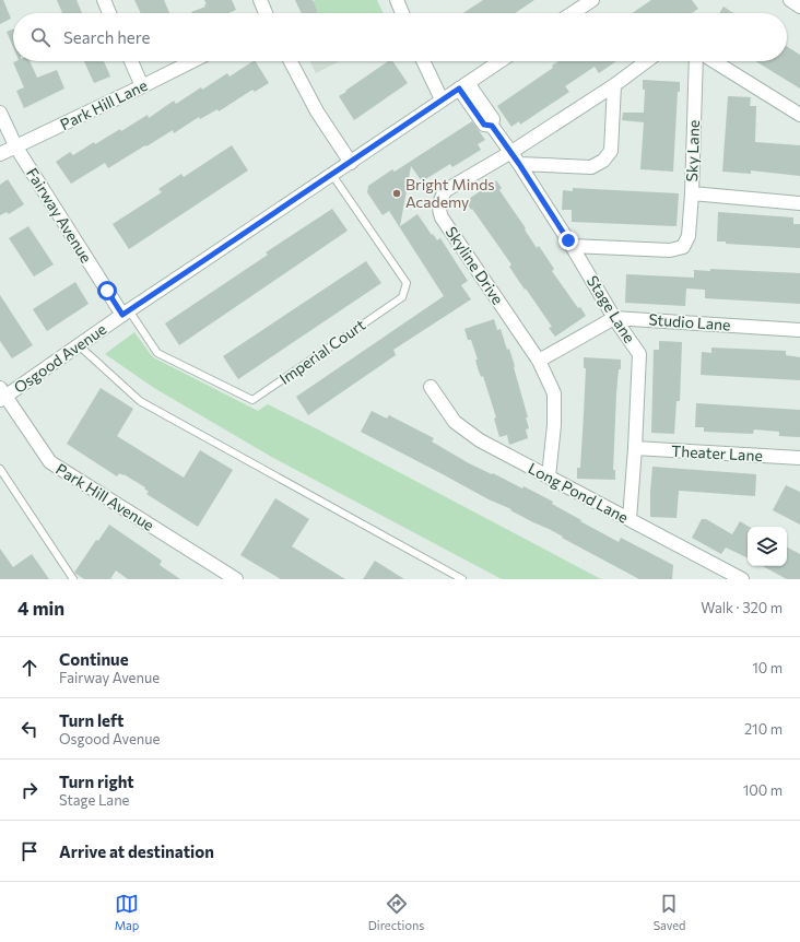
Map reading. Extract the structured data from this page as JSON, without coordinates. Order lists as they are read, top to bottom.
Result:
{
  "streets": {
    "street": [
      "Park Hill Lane",
      "Sky Lane",
      "Fairway Avenue",
      "Skyline Drive",
      "Stage Lane",
      "Studio Lane",
      "Osgood Avenue",
      "Theater Lane",
      "Long Pond Lane",
      "Park Hill Avenue"
    ],
    "lane": ["Imperial Court"]
  },
  "crossings": [
    ["Park Hill Lane", "Fairway Avenue"],
    ["Sky Lane", "Stage Lane"],
    ["Fairway Avenue", "Imperial Court"],
    ["Fairway Avenue", "Osgood Avenue"],
    ["Skyline Drive", "Stage Lane"],
    ["Skyline Drive", "Long Pond Lane"],
    ["Stage Lane", "Studio Lane"],
    ["Stage Lane", "Osgood Avenue"],
    ["Stage Lane", "Theater Lane"],
    ["Stage Lane", "Long Pond Lane"],
    ["Imperial Court", "Osgood Avenue"],
    ["Osgood Avenue", "Park Hill Avenue"]
  ],
  "places": ["Bright Minds Academy"],
  "page": {
    "search": "Search here",
    "heading": ["4 min", "Walk · 320 m"],
    "list": [
      ["Continue", "Fairway Avenue", "10 m"],
      ["Turn left", "Osgood Avenue", "210 m"],
      ["Turn right", "Stage Lane", "100 m"],
      "Arrive at destination"
    ],
    "nav": ["Map", "Directions", "Saved"]
  }
}
